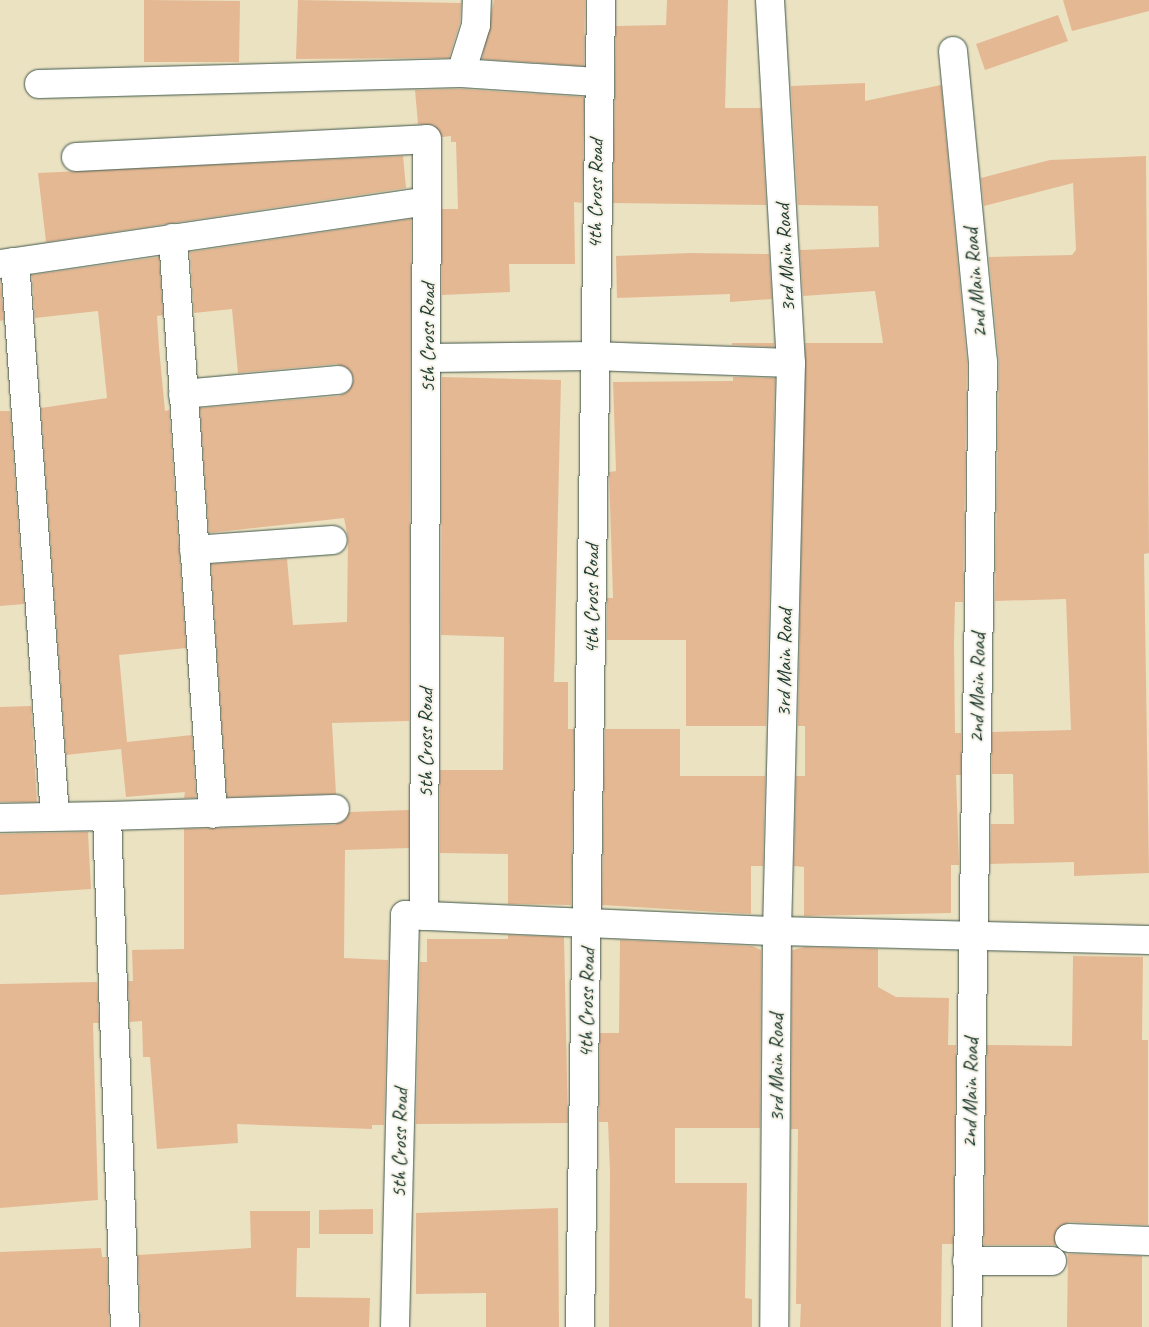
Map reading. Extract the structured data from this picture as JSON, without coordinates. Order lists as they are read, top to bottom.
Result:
{
  "streets": {
    "street": [
      "4th Cross Road",
      "3rd Main Road",
      "2nd Main Road",
      "5th Cross Road"
    ]
  }
}
